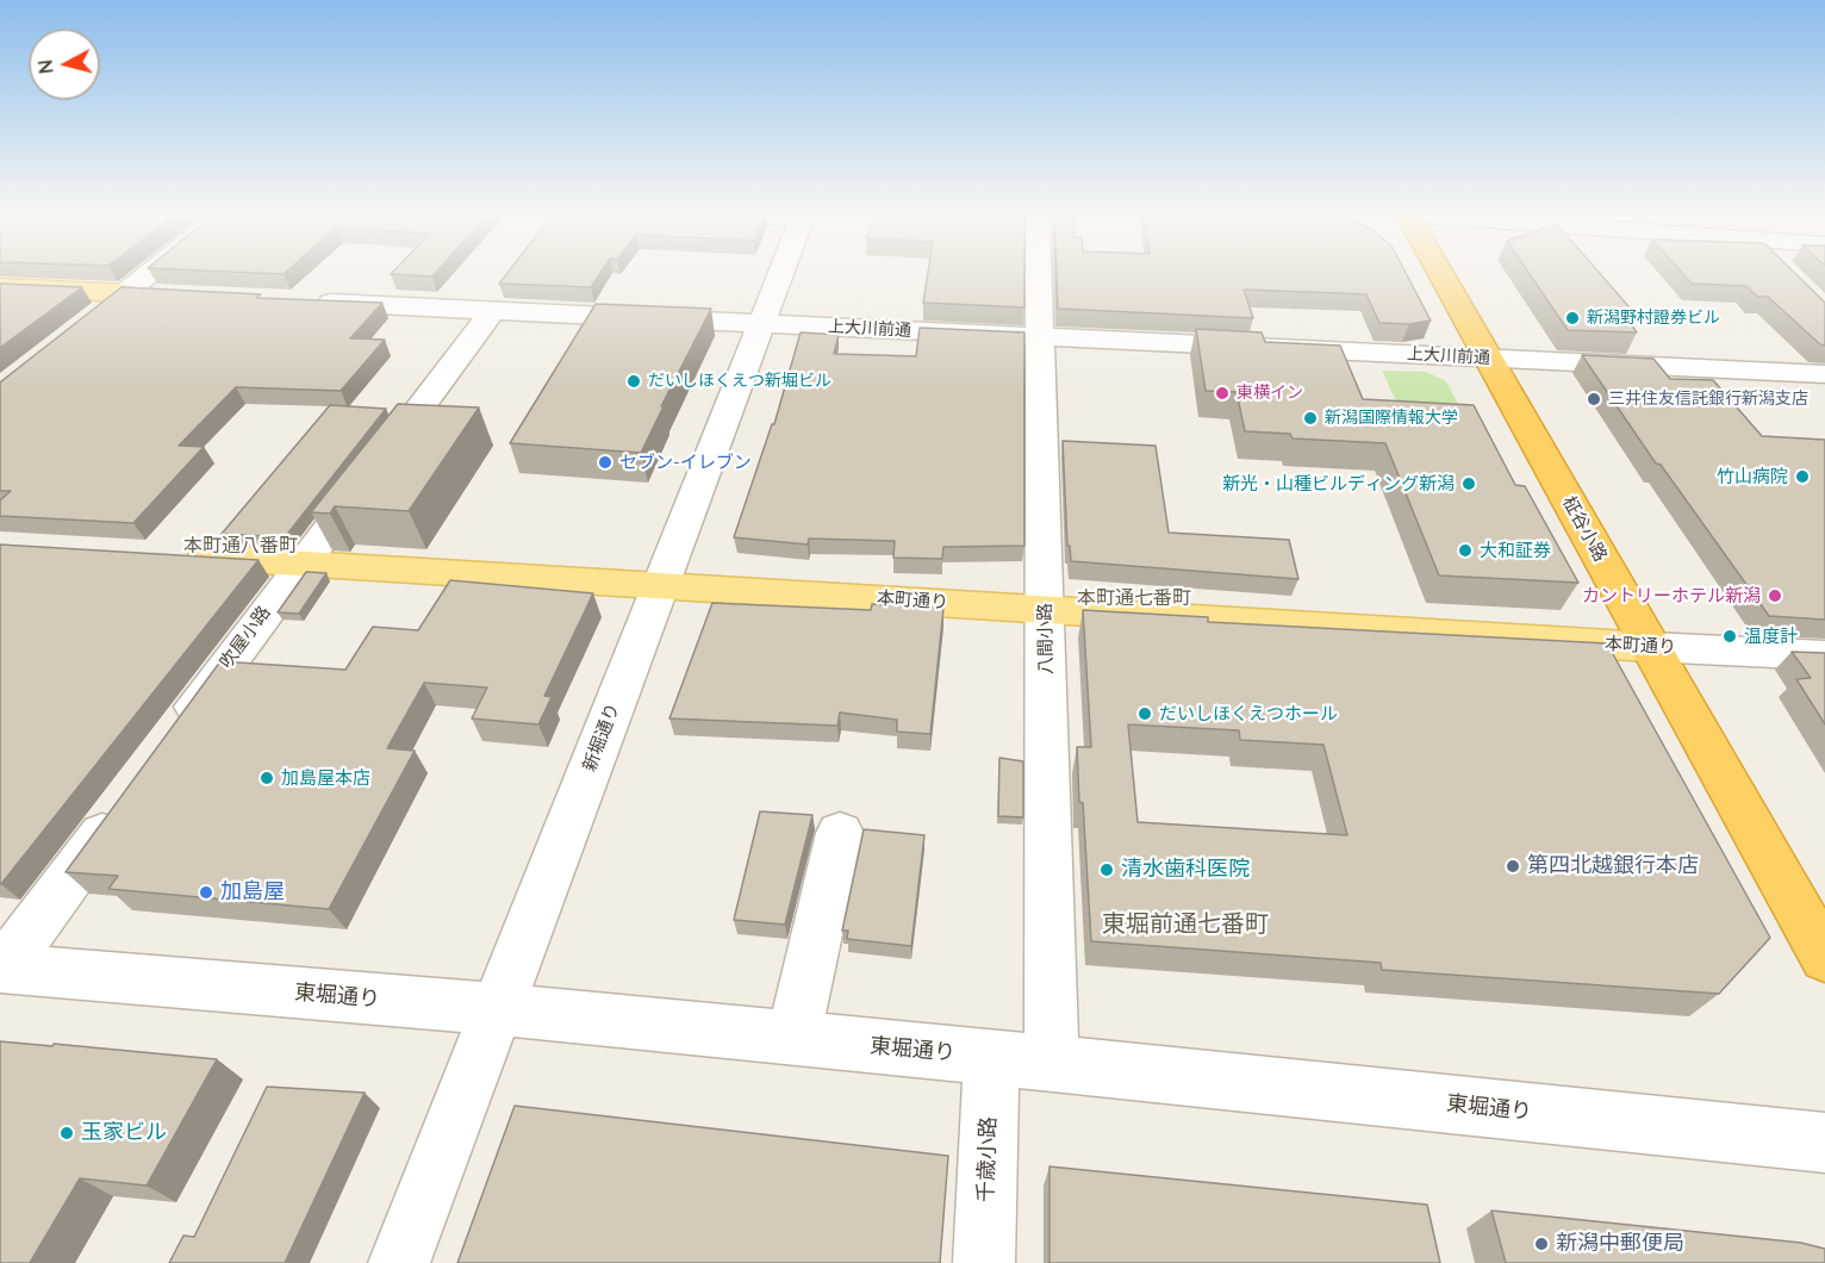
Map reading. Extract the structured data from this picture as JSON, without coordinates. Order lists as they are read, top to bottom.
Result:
{
  "streets": {
    "highway": ["柾谷小路"],
    "main road": ["本町通り"],
    "street": [
      "上大川前通",
      "吹屋小路",
      "八間小路",
      "新堀通り",
      "東堀通り",
      "千歳小路"
    ]
  },
  "crossings": [
    ["上大川前通", "柾谷小路"],
    ["上大川前通", "吹屋小路"],
    ["上大川前通", "八間小路"],
    ["上大川前通", "新堀通り"],
    ["柾谷小路", "本町通り"],
    ["本町通り", "吹屋小路"],
    ["本町通り", "八間小路"],
    ["本町通り", "新堀通り"],
    ["八間小路", "東堀通り"],
    ["新堀通り", "東堀通り"],
    ["東堀通り", "千歳小路"]
  ],
  "districts": ["本町通八番町", "本町通七番町", "東堀前通七番町"],
  "places": [
    "新潟野村證券ビル",
    "だいしほくえつ新堀ビル",
    "東横イン",
    "三井住友信託銀行新潟支店",
    "新潟国際情報大学",
    "セブン-イレブン",
    "竹山病院",
    "新光・山種ビルディング新潟",
    "大和証券",
    "カントリーホテル新潟",
    "温度計",
    "だいしほくえつホール",
    "加島屋本店",
    "第四北越銀行本店",
    "清水歯科医院",
    "加島屋",
    "玉家ビル",
    "新潟中郵便局"
  ],
  "north": "left"
}
